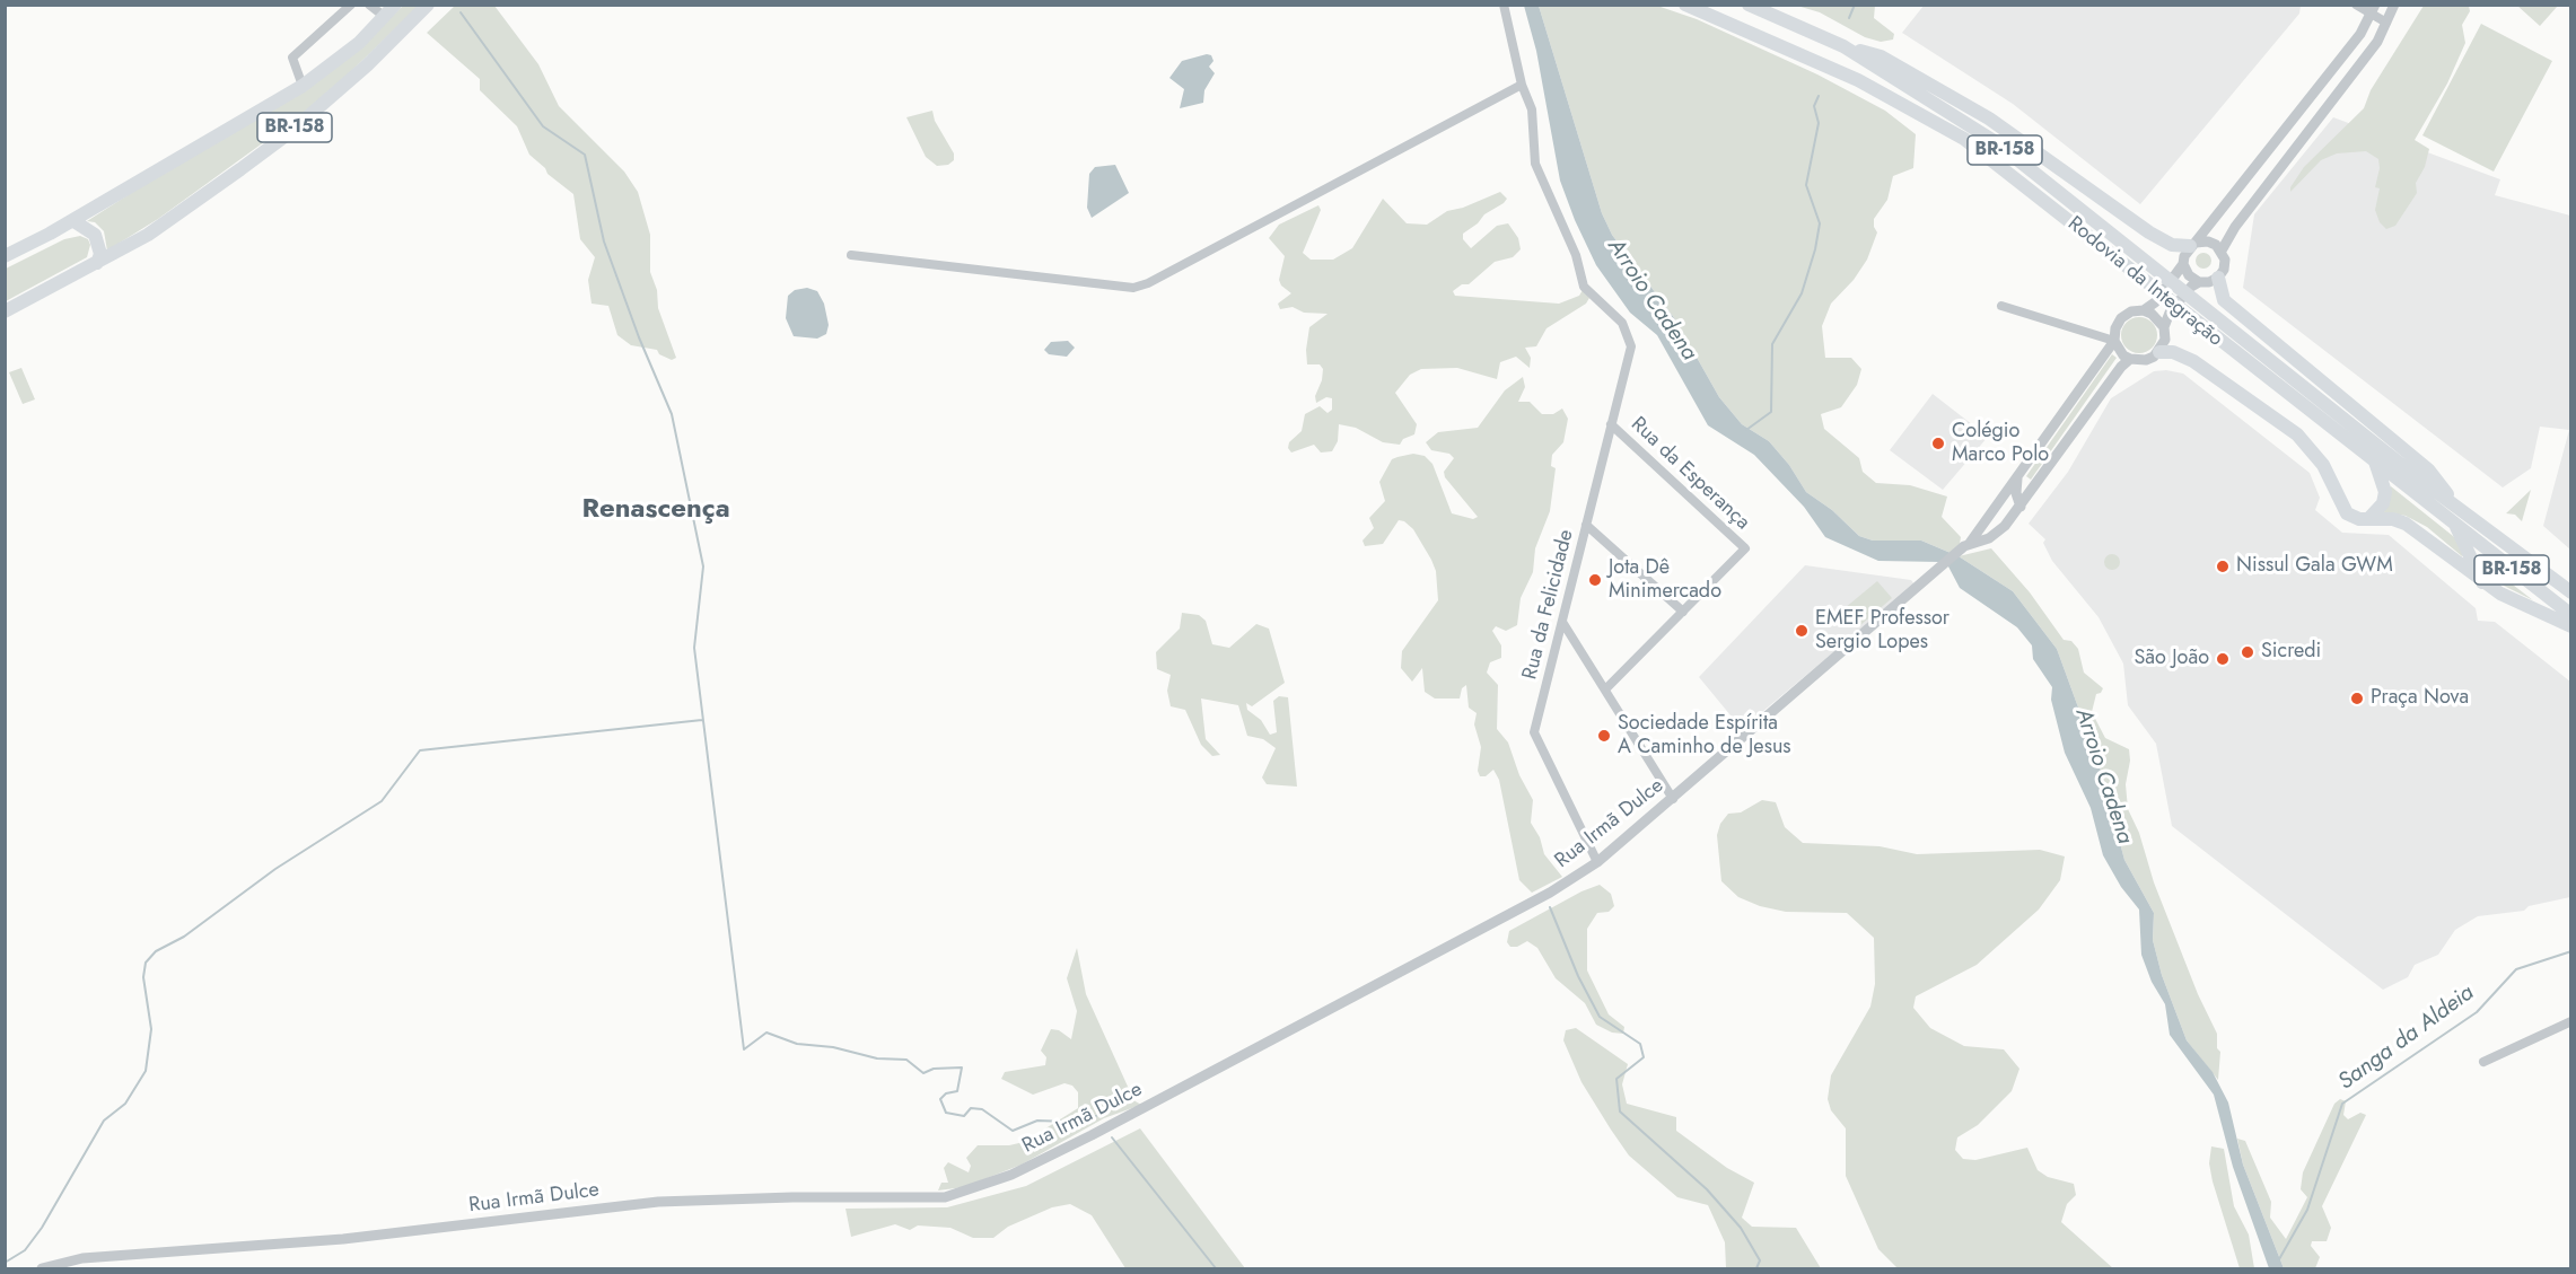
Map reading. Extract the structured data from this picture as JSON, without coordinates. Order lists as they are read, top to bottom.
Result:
{
  "streets": {
    "highway": ["BR-158", "Rodovia da Integração"],
    "street": ["Rua da Esperança", "Rua da Felicidade", "Rua Irmã Dulce"]
  },
  "crossings": [
    ["Rua da Esperança", "Rua da Felicidade"],
    ["Rua da Felicidade", "Rua Irmã Dulce"]
  ],
  "districts": ["Renascença"],
  "water": ["Arroio Cadena", "Sanga da Aldeia"],
  "places": [
    "Colégio Marco Polo",
    "Nissul Gala GWM",
    "Jota Dê Minimercado",
    "EMEF Professor Sergio Lopes",
    "Sicredi",
    "São João",
    "Praça Nova",
    "Sociedade Espírita A Caminho de Jesus"
  ]
}
